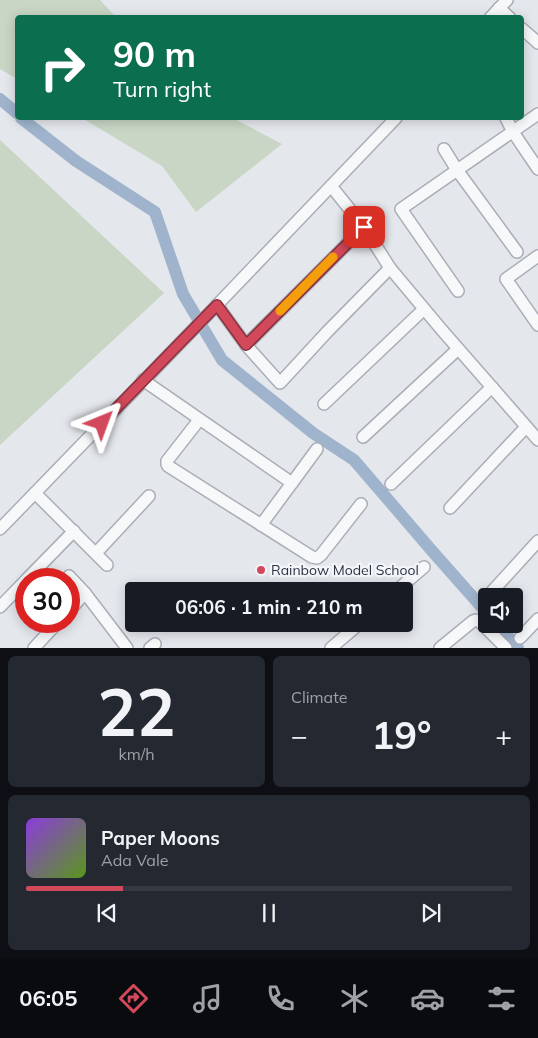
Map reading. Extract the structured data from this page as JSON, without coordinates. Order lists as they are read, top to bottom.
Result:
{
  "places": ["Rainbow Model School"],
  "page": {
    "turn": ["90 m", "Turn right"],
    "limit": "30",
    "trip": "06:06 · 1 min · 210 m",
    "tile": [
      ["22", "km/h"],
      "Climate"
    ],
    "heat": ["−", "19°", "+"],
    "song": ["Paper Moons", "Ada Vale"],
    "tabs": "06:05"
  }
}
